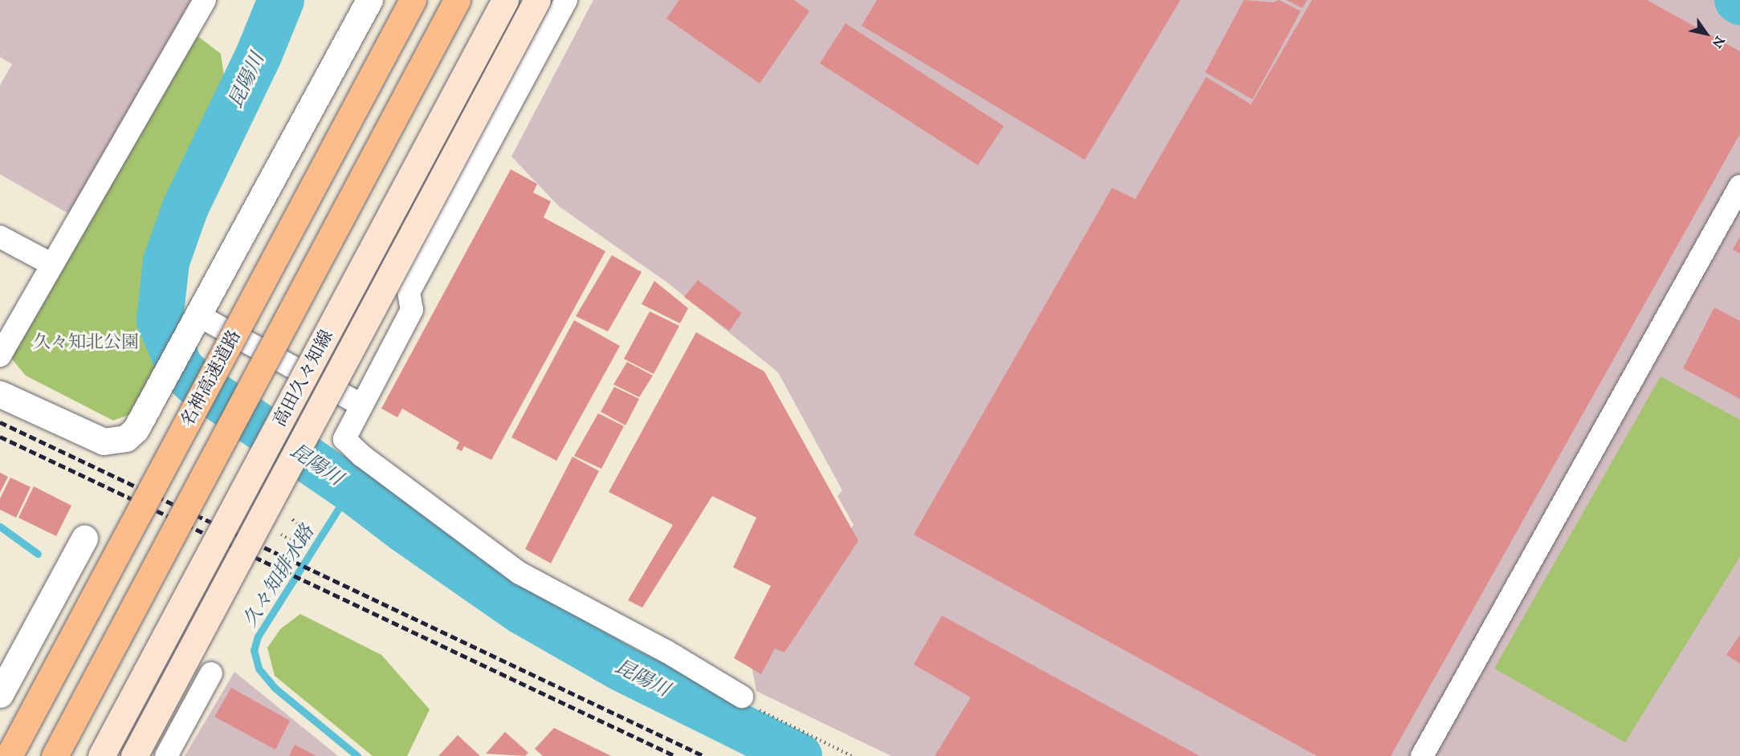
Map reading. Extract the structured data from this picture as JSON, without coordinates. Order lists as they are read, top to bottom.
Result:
{
  "streets": {
    "highway": ["名神高速道路"],
    "main road": ["高田久々知線"]
  },
  "water": ["昆陽川", "久々知排水路"],
  "parks": ["久々知北公園"],
  "north": "bottom right"
}
